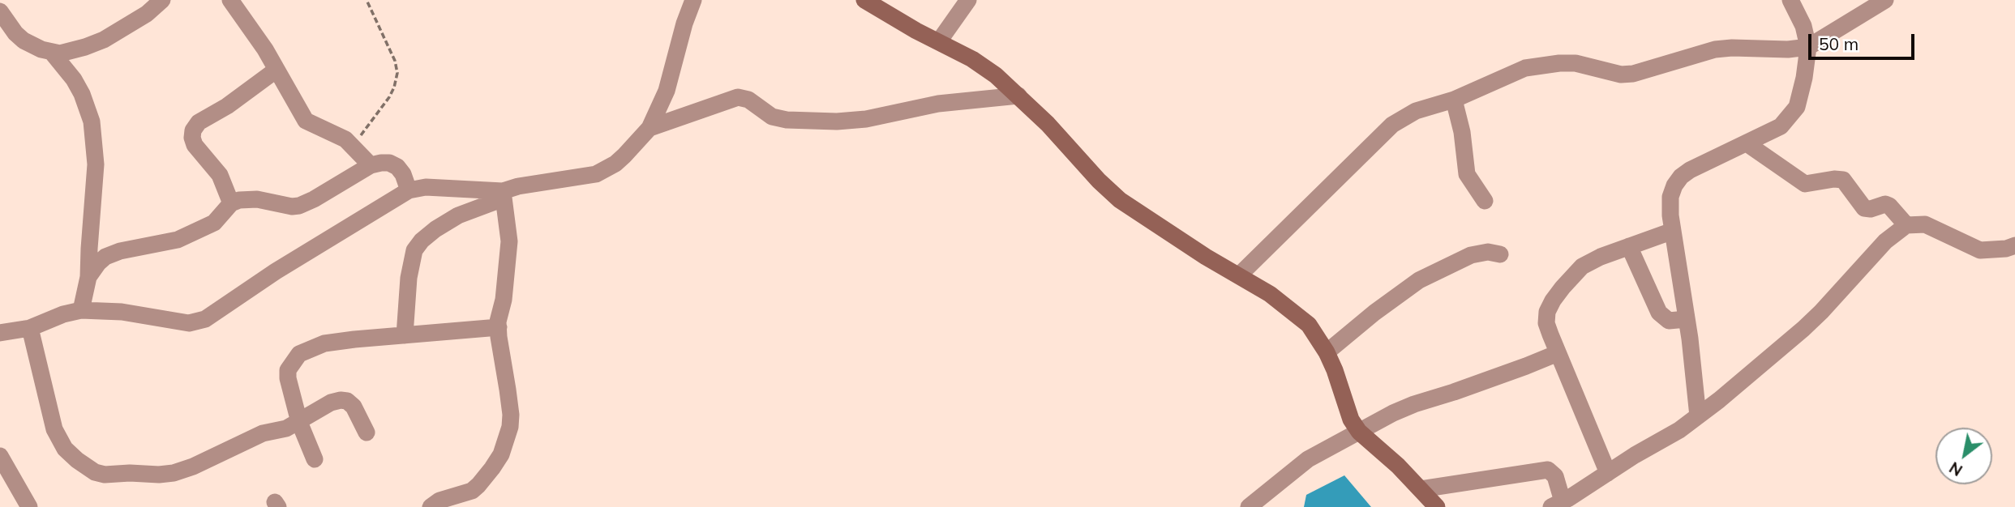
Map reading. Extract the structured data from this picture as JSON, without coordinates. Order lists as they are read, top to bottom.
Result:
{
  "scale_bar": "50 m",
  "north": "bottom left"
}
